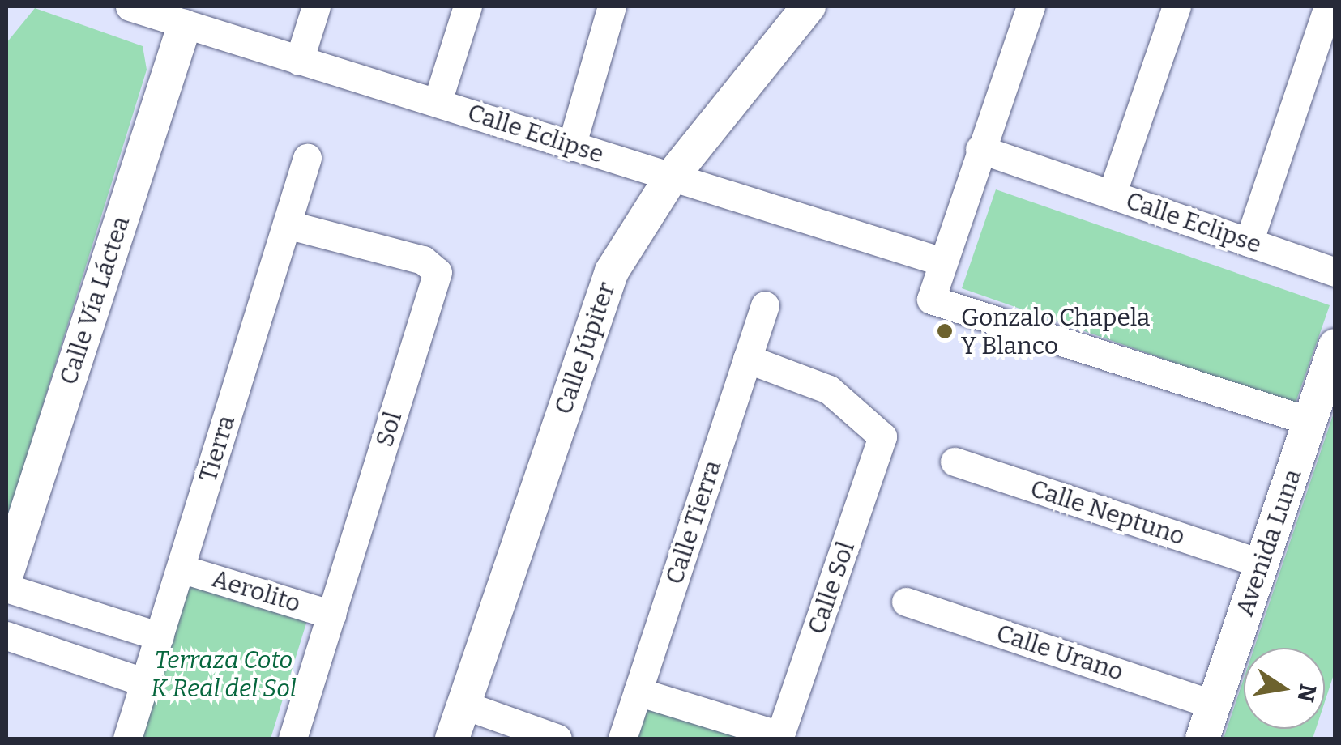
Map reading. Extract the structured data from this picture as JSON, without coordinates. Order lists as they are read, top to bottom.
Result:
{
  "streets": {
    "street": [
      "Calle Eclipse",
      "Calle Vía Láctea",
      "Calle Júpiter",
      "Sol",
      "Tierra",
      "Calle Neptuno",
      "Calle Tierra",
      "Avenida Luna",
      "Calle Sol",
      "Aerolito",
      "Calle Urano"
    ]
  },
  "crossings": [
    ["Calle Eclipse", "Calle Vía Láctea"],
    ["Calle Eclipse", "Calle Júpiter"],
    ["Sol", "Tierra"],
    ["Sol", "Aerolito"],
    ["Tierra", "Aerolito"],
    ["Calle Neptuno", "Avenida Luna"],
    ["Calle Tierra", "Calle Sol"],
    ["Avenida Luna", "Calle Urano"]
  ],
  "parks": ["Terraza Coto K Real del Sol"],
  "places": ["Gonzalo Chapela Y Blanco"],
  "north": "right"
}
